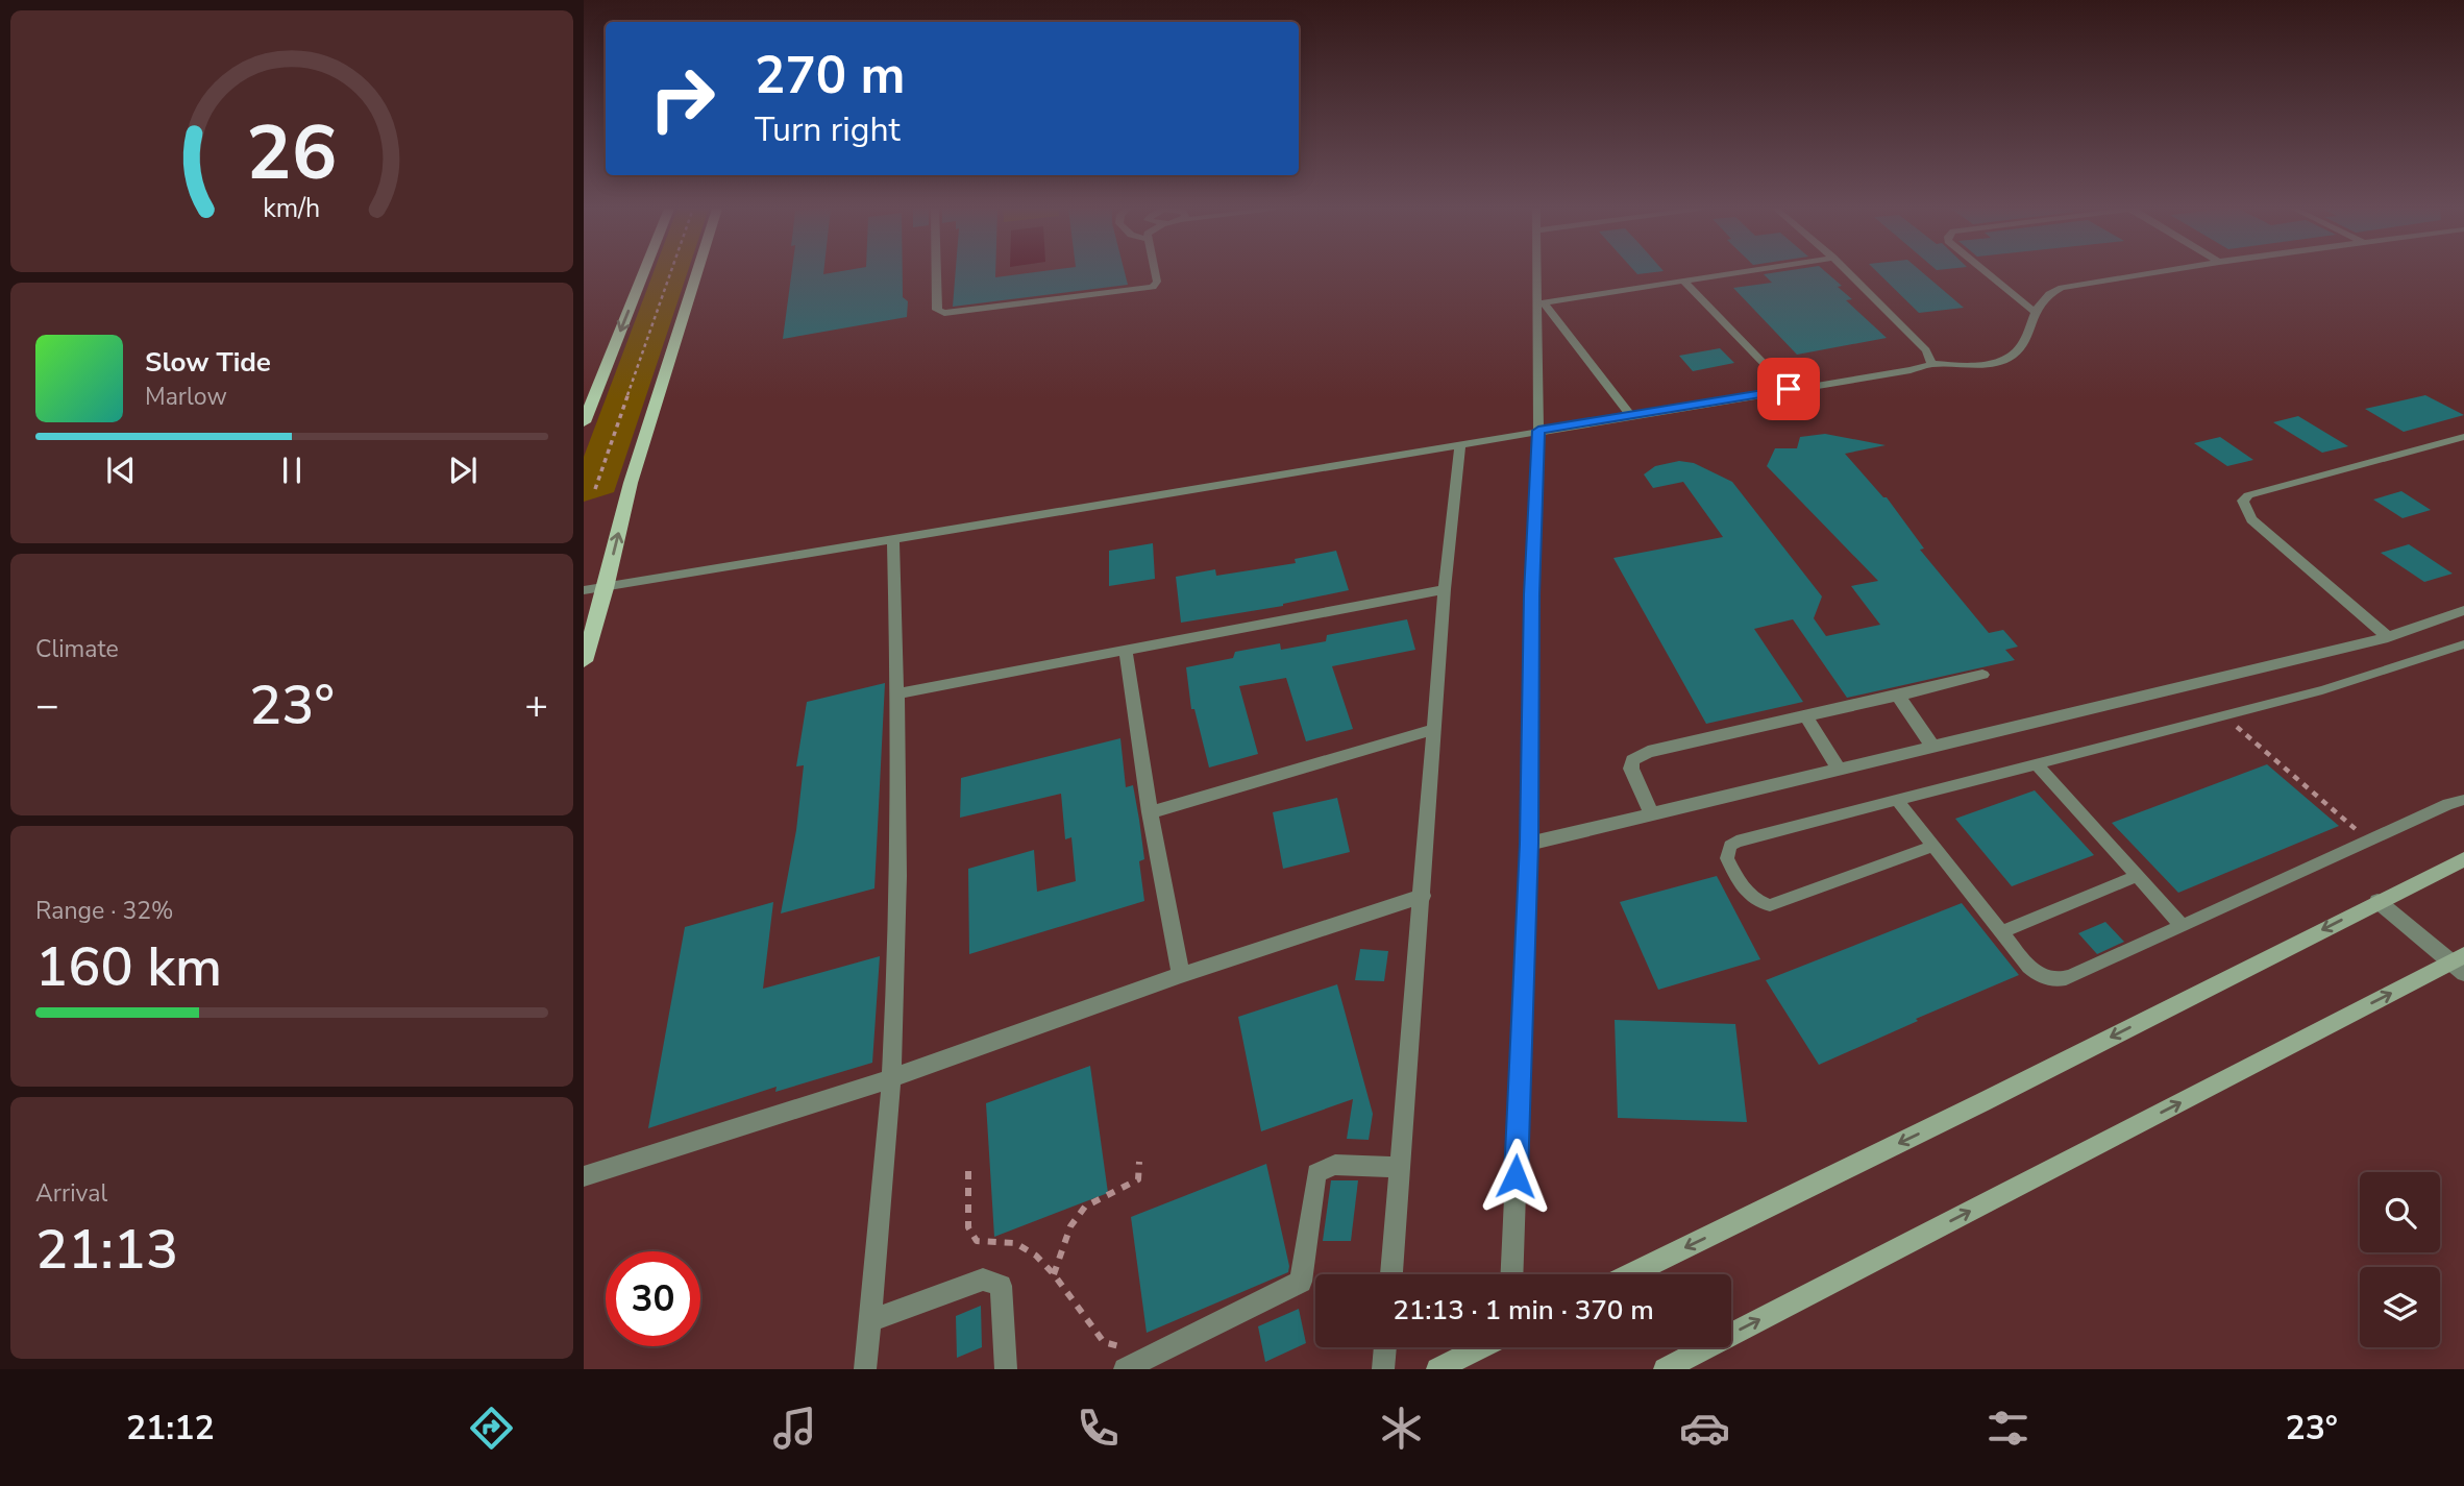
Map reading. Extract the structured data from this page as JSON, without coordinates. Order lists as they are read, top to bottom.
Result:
{
  "page": {
    "turn": ["270 m", "Turn right"],
    "song": ["Slow Tide", "Marlow"],
    "tile": [
      "Climate",
      ["Range · 32%", "160 km"],
      ["Arrival", "21:13"]
    ],
    "heat": ["−", "23°", "+"],
    "limit": "30",
    "trip": "21:13 · 1 min · 370 m",
    "tabs": ["21:12", "23°"],
    "gauge": ["26", "km/h"]
  }
}
